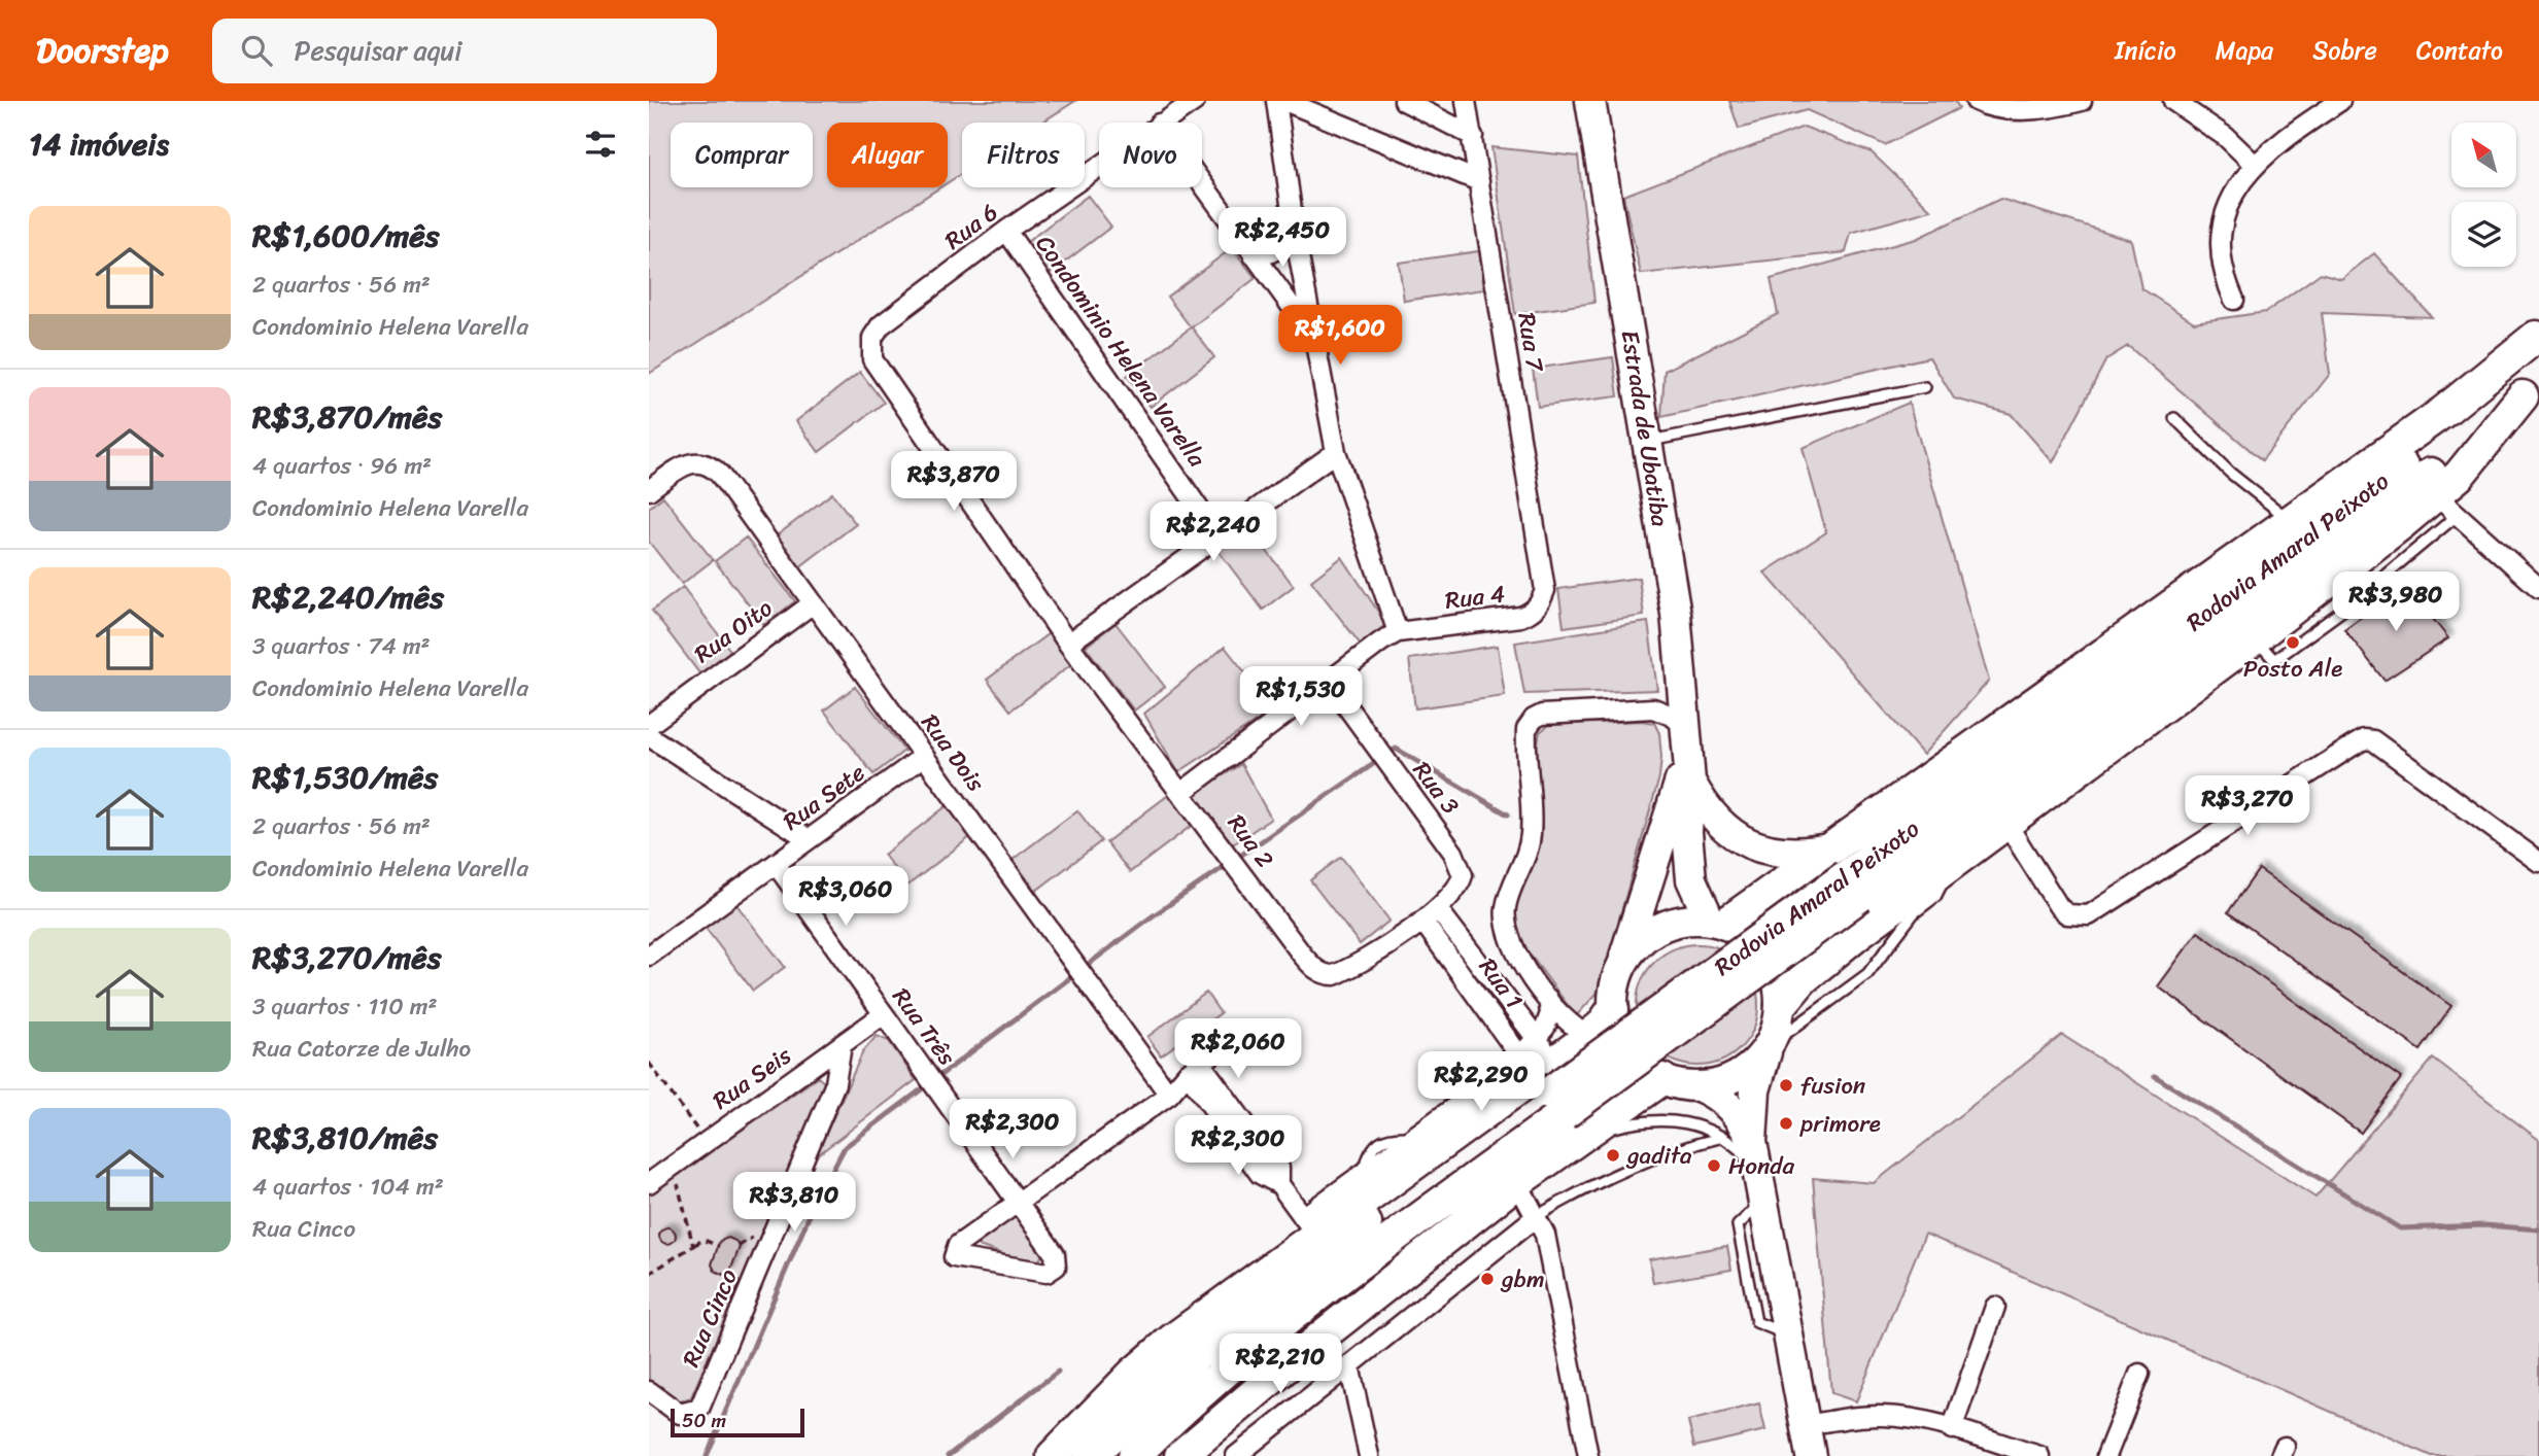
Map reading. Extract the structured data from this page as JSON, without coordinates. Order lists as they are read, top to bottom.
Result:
{
  "streets": {
    "highway": ["Rodovia Amaral Peixoto"],
    "main road": ["Estrada de Ubatiba"],
    "street": [
      "Rua 6",
      "Rua 7",
      "Condominio Helena Varella",
      "Rua 4",
      "Rua Oito",
      "Rua Dois",
      "Rua 3",
      "Rua Sete",
      "Rua 2",
      "Rua 1",
      "Rua Três",
      "Rua Seis",
      "Rua Cinco"
    ]
  },
  "crossings": [
    ["Rua 6", "Condominio Helena Varella"],
    ["Rua 6", "Rua 2"],
    ["Rua 7", "Rua 4"],
    ["Rodovia Amaral Peixoto", "Rua 1"],
    ["Rua Oito", "Rua Dois"],
    ["Rua Dois", "Rua Sete"],
    ["Rua 3", "Rua 2"],
    ["Rua 3", "Rua 1"],
    ["Rua Sete", "Rua Três"],
    ["Rua 2", "Rua 1"],
    ["Rua Três", "Rua Seis"],
    ["Rua Seis", "Rua Cinco"]
  ],
  "places": [
    "Posto Ale",
    "fusion",
    "primore",
    "gadita",
    "Honda",
    "gbm"
  ],
  "scale_bar": "50 m",
  "north": "top left",
  "page": {
    "header": "Doorstep",
    "search": "Pesquisar aqui",
    "nav": [
      "Início",
      "Mapa",
      "Sobre",
      "Contato"
    ],
    "heading": "14 imóveis",
    "chip": [
      "Comprar",
      "Alugar",
      "Filtros",
      "Novo"
    ],
    "list": [
      {
        "name": "R$1,600/mês",
        "note": "2 quartos · 56 m² · Condominio Helena Varella"
      },
      {
        "name": "R$3,870/mês",
        "note": "4 quartos · 96 m² · Condominio Helena Varella"
      },
      {
        "name": "R$2,240/mês",
        "note": "3 quartos · 74 m² · Condominio Helena Varella"
      },
      {
        "name": "R$1,530/mês",
        "note": "2 quartos · 56 m² · Condominio Helena Varella"
      },
      {
        "name": "R$3,270/mês",
        "note": "3 quartos · 110 m² · Rua Catorze de Julho"
      },
      {
        "name": "R$3,810/mês",
        "note": "4 quartos · 104 m² · Rua Cinco"
      }
    ],
    "price": [
      "R$2,450",
      "R$1,600",
      "R$3,870",
      "R$2,240",
      "R$3,980",
      "R$1,530",
      "R$3,270",
      "R$3,060",
      "R$2,060",
      "R$2,290",
      "R$2,300",
      "R$2,300",
      "R$3,810",
      "R$2,210"
    ],
    "scale": "50 m"
  }
}
